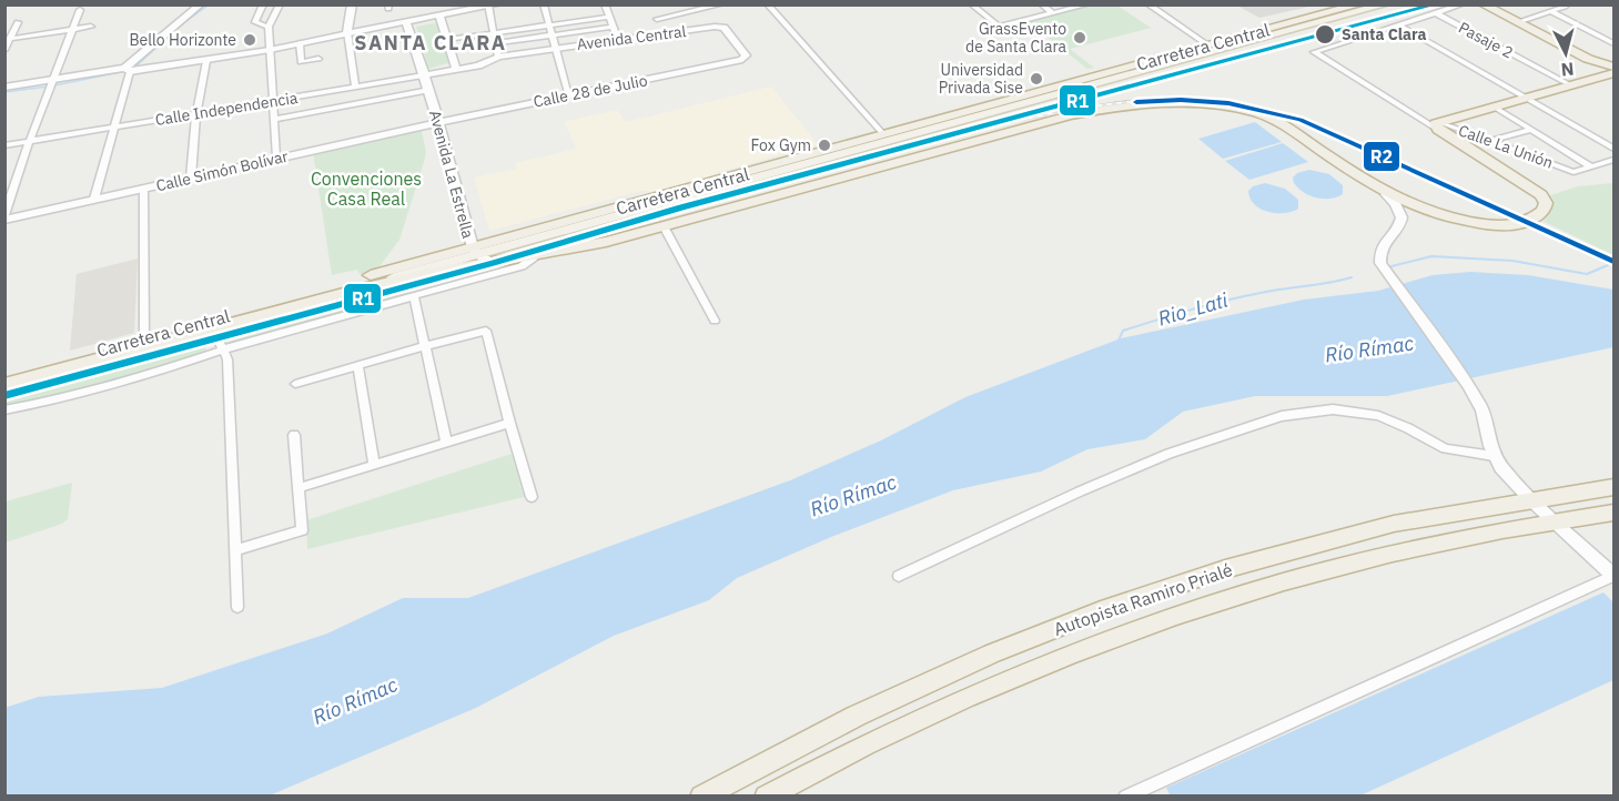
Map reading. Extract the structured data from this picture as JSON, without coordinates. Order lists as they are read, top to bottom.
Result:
{
  "streets": {
    "highway": ["Carretera Central", "Autopista Ramiro Prialé"],
    "street": [
      "Avenida Central",
      "Pasaje 2",
      "Calle 28 de Julio",
      "Calle Independencia",
      "Calle La Unión",
      "Calle Simón Bolívar",
      "Avenida La Estrella"
    ]
  },
  "crossings": [
    ["Avenida Central", "Calle 28 de Julio"],
    ["Avenida Central", "Calle Independencia"],
    ["Avenida Central", "Avenida La Estrella"],
    ["Carretera Central", "Avenida La Estrella"],
    ["Calle 28 de Julio", "Calle Simón Bolívar"],
    ["Calle 28 de Julio", "Avenida La Estrella"],
    ["Calle Independencia", "Avenida La Estrella"],
    ["Calle Simón Bolívar", "Avenida La Estrella"]
  ],
  "districts": ["SANTA CLARA"],
  "water": ["Rio_Lati", "Río Rímac"],
  "parks": ["Convenciones Casa Real"],
  "places": [
    "Santa Clara",
    "GrassEvento de Santa Clara",
    "Bello Horizonte",
    "Universidad Privada Sise",
    "Fox Gym"
  ],
  "lines": ["transit line R1", "transit line R2"],
  "north": "bottom"
}
